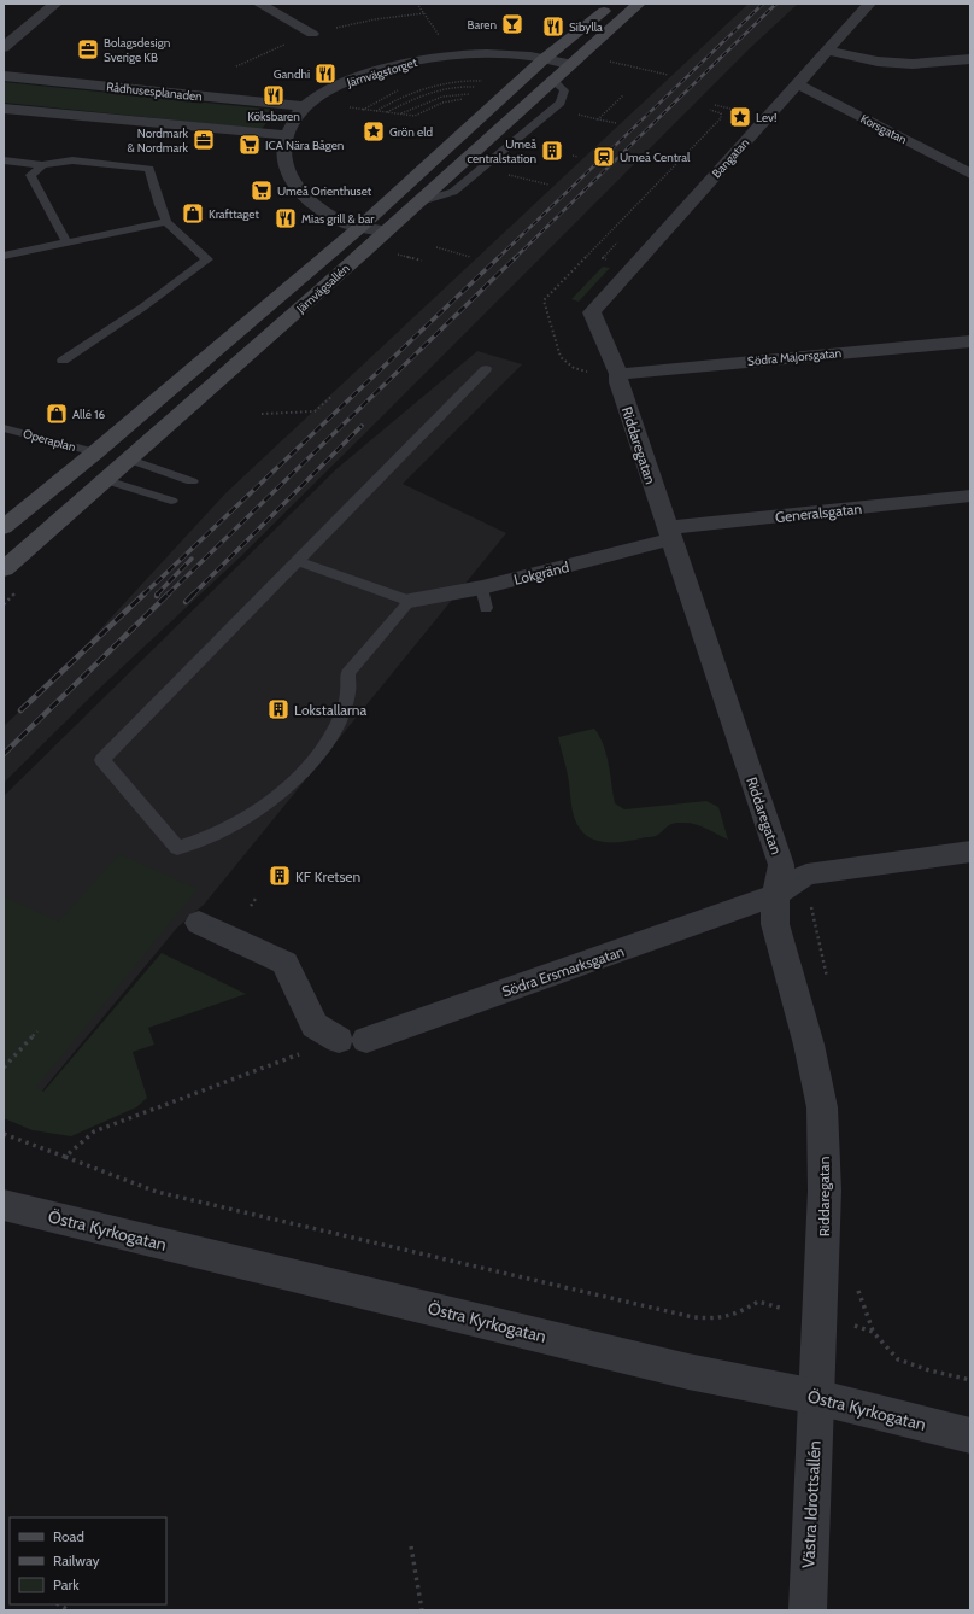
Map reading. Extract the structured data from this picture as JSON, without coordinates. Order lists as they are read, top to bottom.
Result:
{
  "streets": {
    "main road": ["Järnvägsallén"],
    "street": [
      "Järnvägstorget",
      "Rådhusesplanaden",
      "Korsgatan",
      "Bangatan",
      "Södra Majorsgatan",
      "Riddaregatan",
      "Generalsgatan",
      "Lokgränd",
      "Södra Ersmarksgatan",
      "Östra Kyrkogatan",
      "Västra Idrottsallén"
    ],
    "lane": ["Operaplan"]
  },
  "crossings": [
    ["Järnvägstorget", "Rådhusesplanaden"],
    ["Järnvägstorget", "Järnvägsallén"],
    ["Korsgatan", "Bangatan"],
    ["Bangatan", "Riddaregatan"],
    ["Järnvägsallén", "Operaplan"],
    ["Södra Majorsgatan", "Riddaregatan"],
    ["Riddaregatan", "Generalsgatan"],
    ["Riddaregatan", "Lokgränd"],
    ["Riddaregatan", "Södra Ersmarksgatan"],
    ["Riddaregatan", "Östra Kyrkogatan"],
    ["Riddaregatan", "Västra Idrottsallén"],
    ["Generalsgatan", "Lokgränd"],
    ["Östra Kyrkogatan", "Västra Idrottsallén"]
  ],
  "places": {
    "bar": ["Baren"],
    "restaurant": [
      "Sibylla",
      "Gandhi",
      "Köksbaren",
      "Mias grill & bar"
    ],
    "office": ["Bolagsdesign Sverige KB", "Nordmark & Nordmark"],
    "place": ["Lev!", "Grön eld"],
    "supermarket": ["ICA Nära Bågen", "Umeå Orienthuset"],
    "building": ["Umeå centralstation", "Lokstallarna", "KF Kretsen"],
    "station": ["Umeå Central"],
    "shop": ["Krafttaget", "Allé 16"]
  },
  "legend": ["Road", "Railway", "Park"]
}
